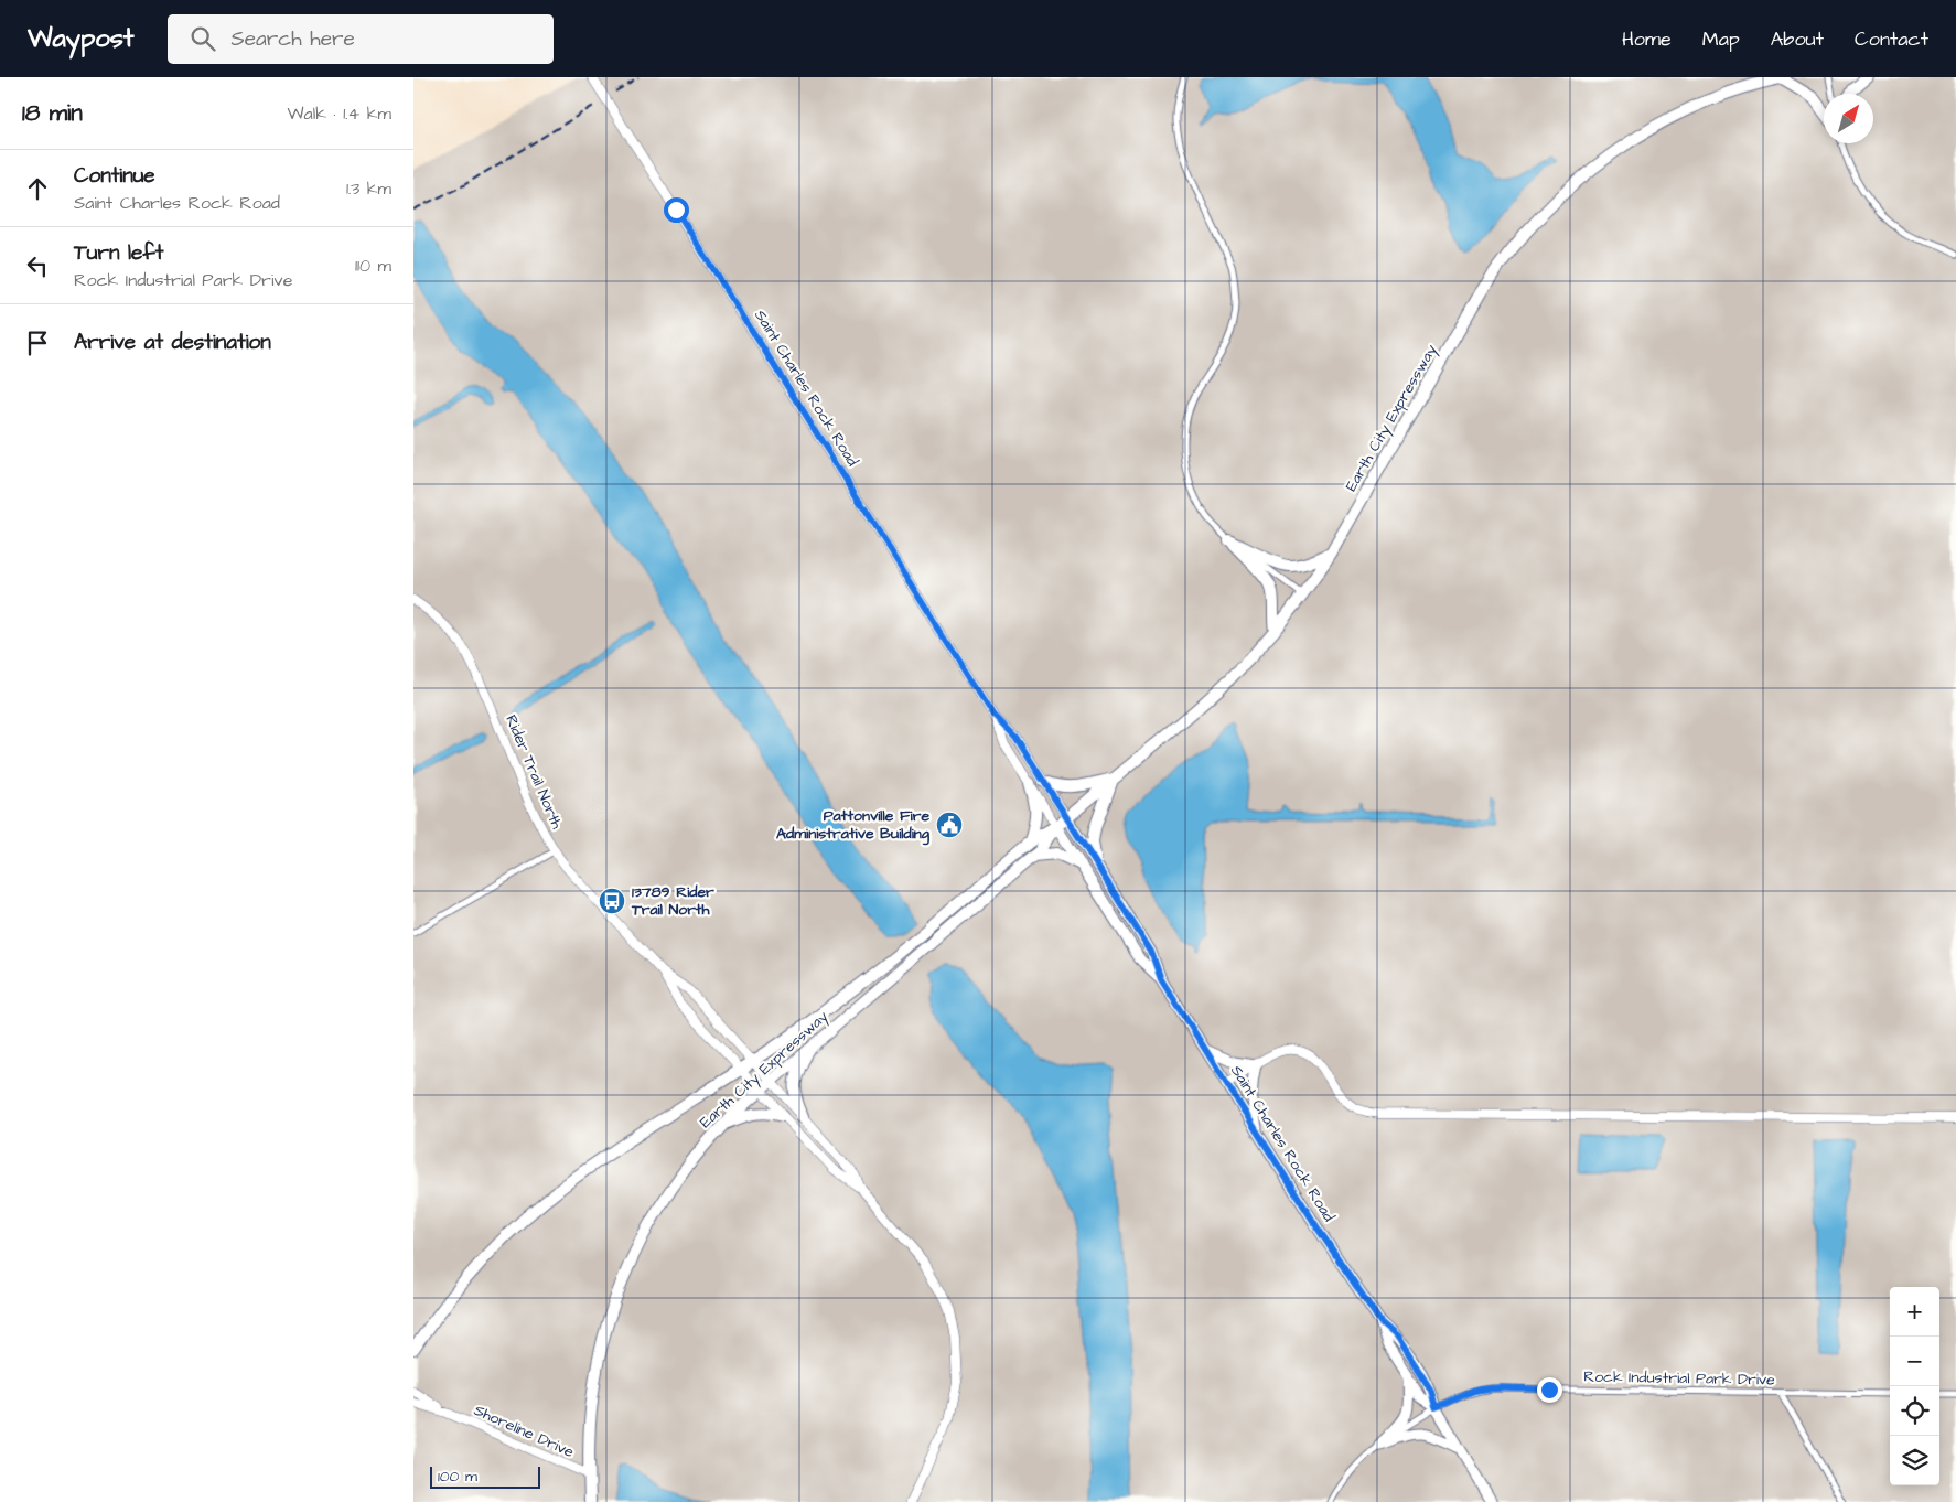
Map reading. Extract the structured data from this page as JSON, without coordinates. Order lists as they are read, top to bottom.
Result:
{
  "streets": {
    "highway": ["Earth City Expressway"],
    "main road": ["Saint Charles Rock Road"],
    "street": ["Rider Trail North", "Rock Industrial Park Drive", "Shoreline Drive"]
  },
  "crossings": [
    ["Saint Charles Rock Road", "Earth City Expressway"],
    ["Saint Charles Rock Road", "Rock Industrial Park Drive"],
    ["Earth City Expressway", "Rider Trail North"],
    ["Earth City Expressway", "Shoreline Drive"]
  ],
  "places": {
    "public building": ["Pattonville Fire Administrative Building"],
    "bus stop": ["13789 Rider Trail North"]
  },
  "scale_bar": "100 m",
  "north": "top right",
  "page": {
    "header": "Waypost",
    "search": "Search here",
    "nav": [
      "Home",
      "Map",
      "About",
      "Contact"
    ],
    "heading": ["18 min", "Walk · 1.4 km"],
    "list": [
      ["Continue", "Saint Charles Rock Road", "1.3 km"],
      ["Turn left", "Rock Industrial Park Drive", "110 m"],
      "Arrive at destination"
    ],
    "map_buttons": ["+", "−"],
    "scale": "100 m"
  }
}
